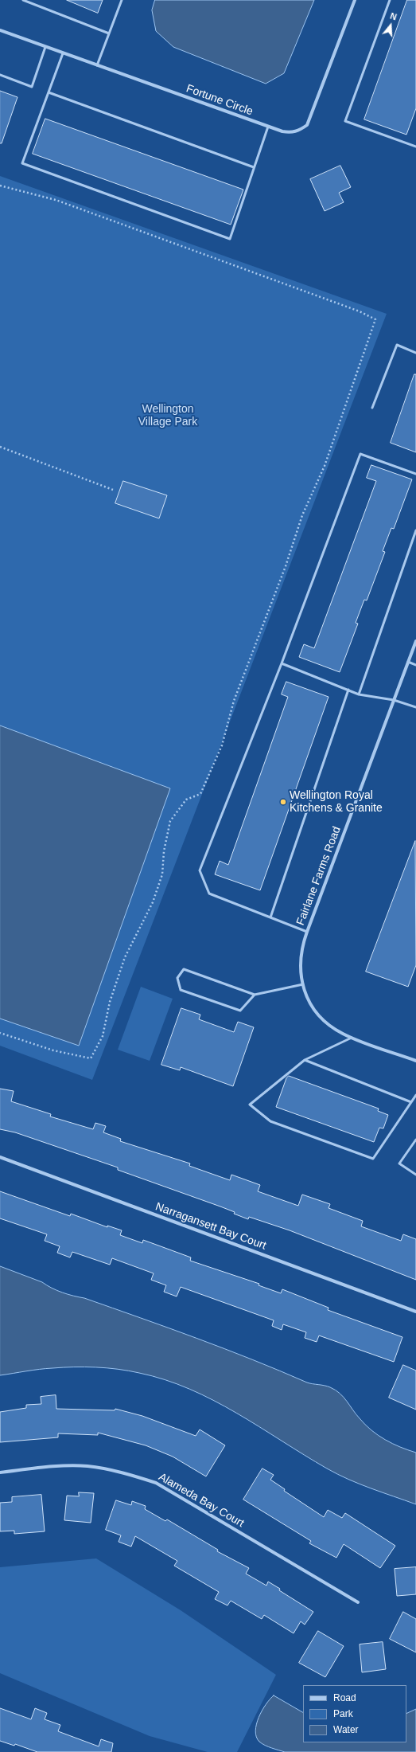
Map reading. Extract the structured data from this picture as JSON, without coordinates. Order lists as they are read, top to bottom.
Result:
{
  "streets": {
    "street": [
      "Fortune Circle",
      "Fairlane Farms Road",
      "Narragansett Bay Court",
      "Alameda Bay Court"
    ]
  },
  "parks": ["Wellington Village Park"],
  "places": ["Wellington Royal Kitchens & Granite"],
  "legend": ["Road", "Park", "Water"],
  "north": "top"
}
